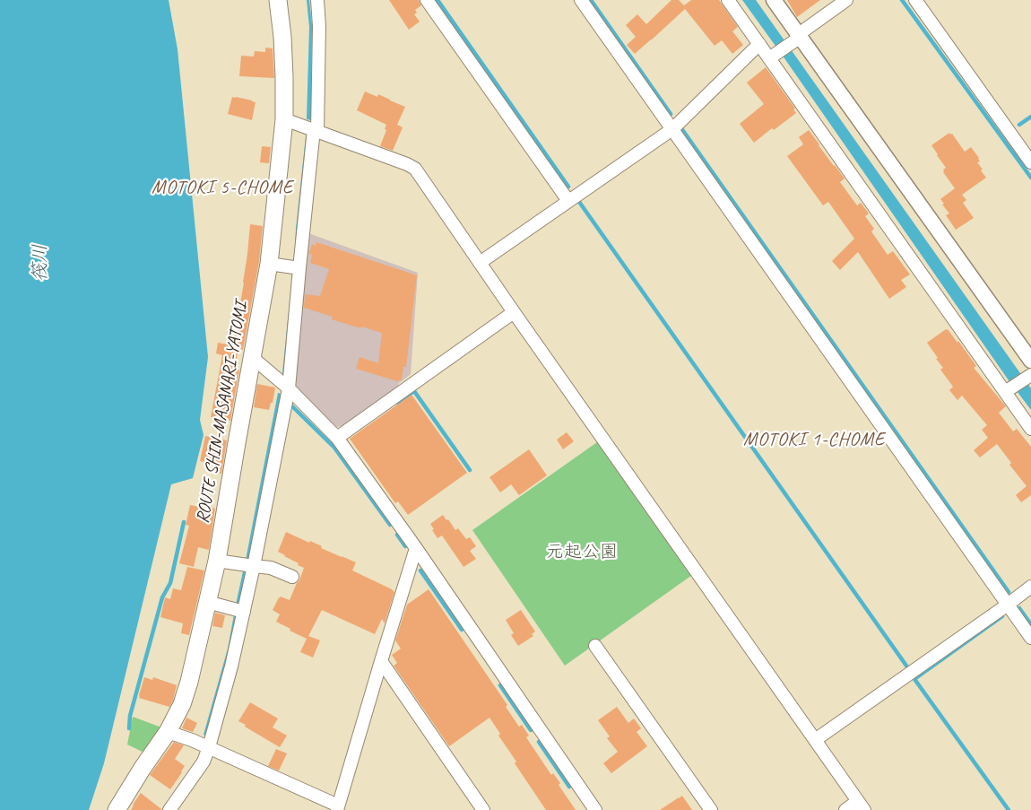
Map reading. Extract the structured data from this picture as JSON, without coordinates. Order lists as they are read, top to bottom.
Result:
{
  "streets": {
    "main road": ["ROUTE SHIN-MASANARI-YATOMI"]
  },
  "districts": ["MOTOKI 5-CHOME", "MOTOKI 1-CHOME"],
  "water": ["筏川"],
  "parks": ["元起公園"]
}
